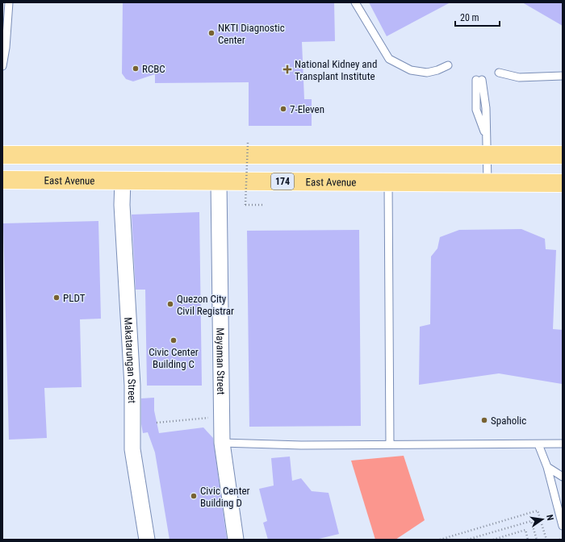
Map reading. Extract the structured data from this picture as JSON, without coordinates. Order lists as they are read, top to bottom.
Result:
{
  "streets": {
    "main road": ["East Avenue", "174"],
    "street": ["Makatarungan Street", "Mayaman Street"]
  },
  "crossings": [
    ["East Avenue", "Makatarungan Street"],
    ["East Avenue", "Mayaman Street"]
  ],
  "places": {
    "other": [
      "NKTI Diagnostic Center",
      "RCBC",
      "7-Eleven",
      "PLDT",
      "Quezon City Civil Registrar",
      "Civic Center Building C",
      "Spaholic",
      "Civic Center Building D"
    ],
    "health": ["National Kidney and Transplant Institute"]
  },
  "scale_bar": "20 m",
  "north": "right"
}
